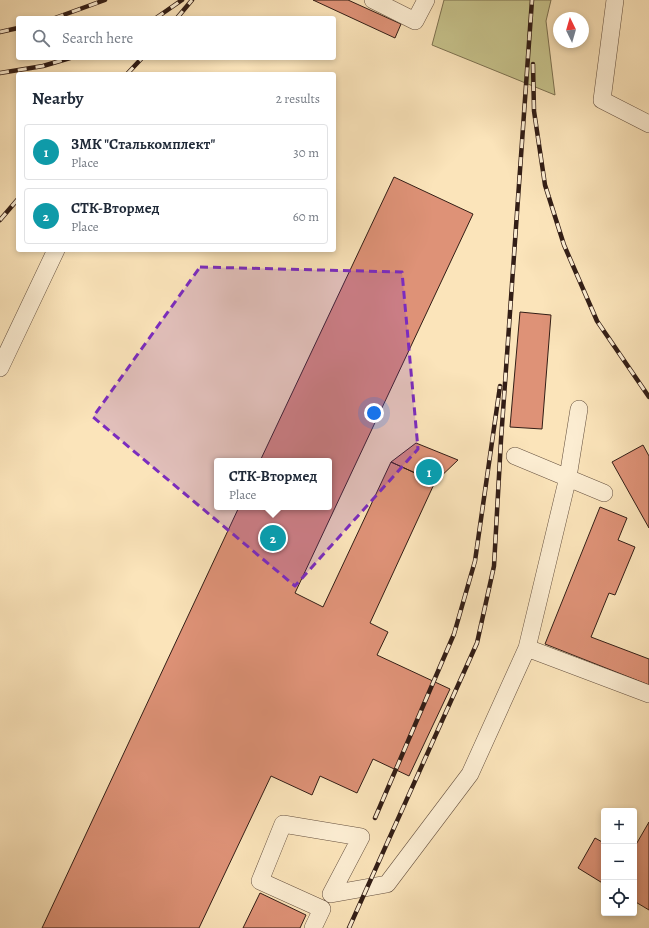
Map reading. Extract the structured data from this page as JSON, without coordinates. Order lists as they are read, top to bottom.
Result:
{
  "north": "top",
  "page": {
    "search": "Search here",
    "heading": ["Nearby", "2 results"],
    "list": [
      {
        "mark": "1",
        "name": "ЗМК \"Сталькомплект\"",
        "note": "Place",
        "value": "30 m"
      },
      {
        "mark": "2",
        "name": "СТК-Втормед",
        "note": "Place",
        "value": "60 m"
      }
    ],
    "pins": ["1", "2"],
    "popup": ["СТК-Втормед", "Place"],
    "map_buttons": ["+", "−"]
  }
}
